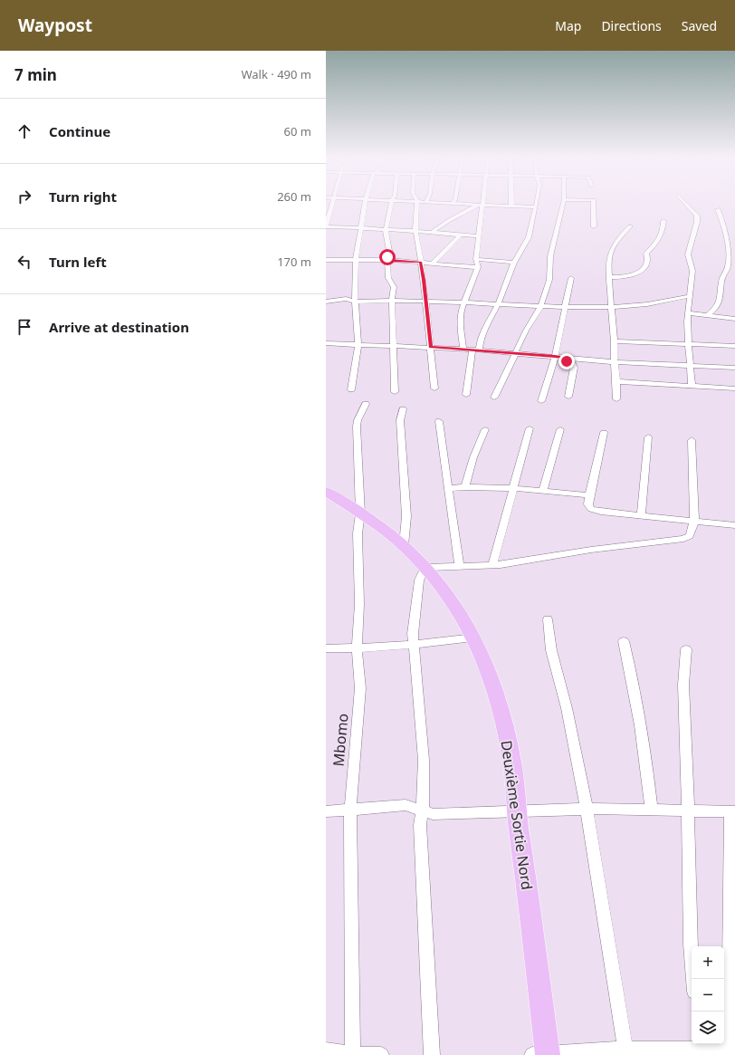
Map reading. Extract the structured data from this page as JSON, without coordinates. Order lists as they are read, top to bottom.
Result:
{
  "streets": {
    "main road": ["Deuxième Sortie Nord"],
    "street": ["Mbomo"]
  },
  "crossings": [
    ["Mbomo", "Deuxième Sortie Nord"]
  ],
  "page": {
    "header": "Waypost",
    "nav": ["Map", "Directions", "Saved"],
    "heading": ["7 min", "Walk · 490 m"],
    "list": [
      ["Continue", "60 m"],
      ["Turn right", "260 m"],
      ["Turn left", "170 m"],
      "Arrive at destination"
    ],
    "map_buttons": ["+", "−"]
  }
}
